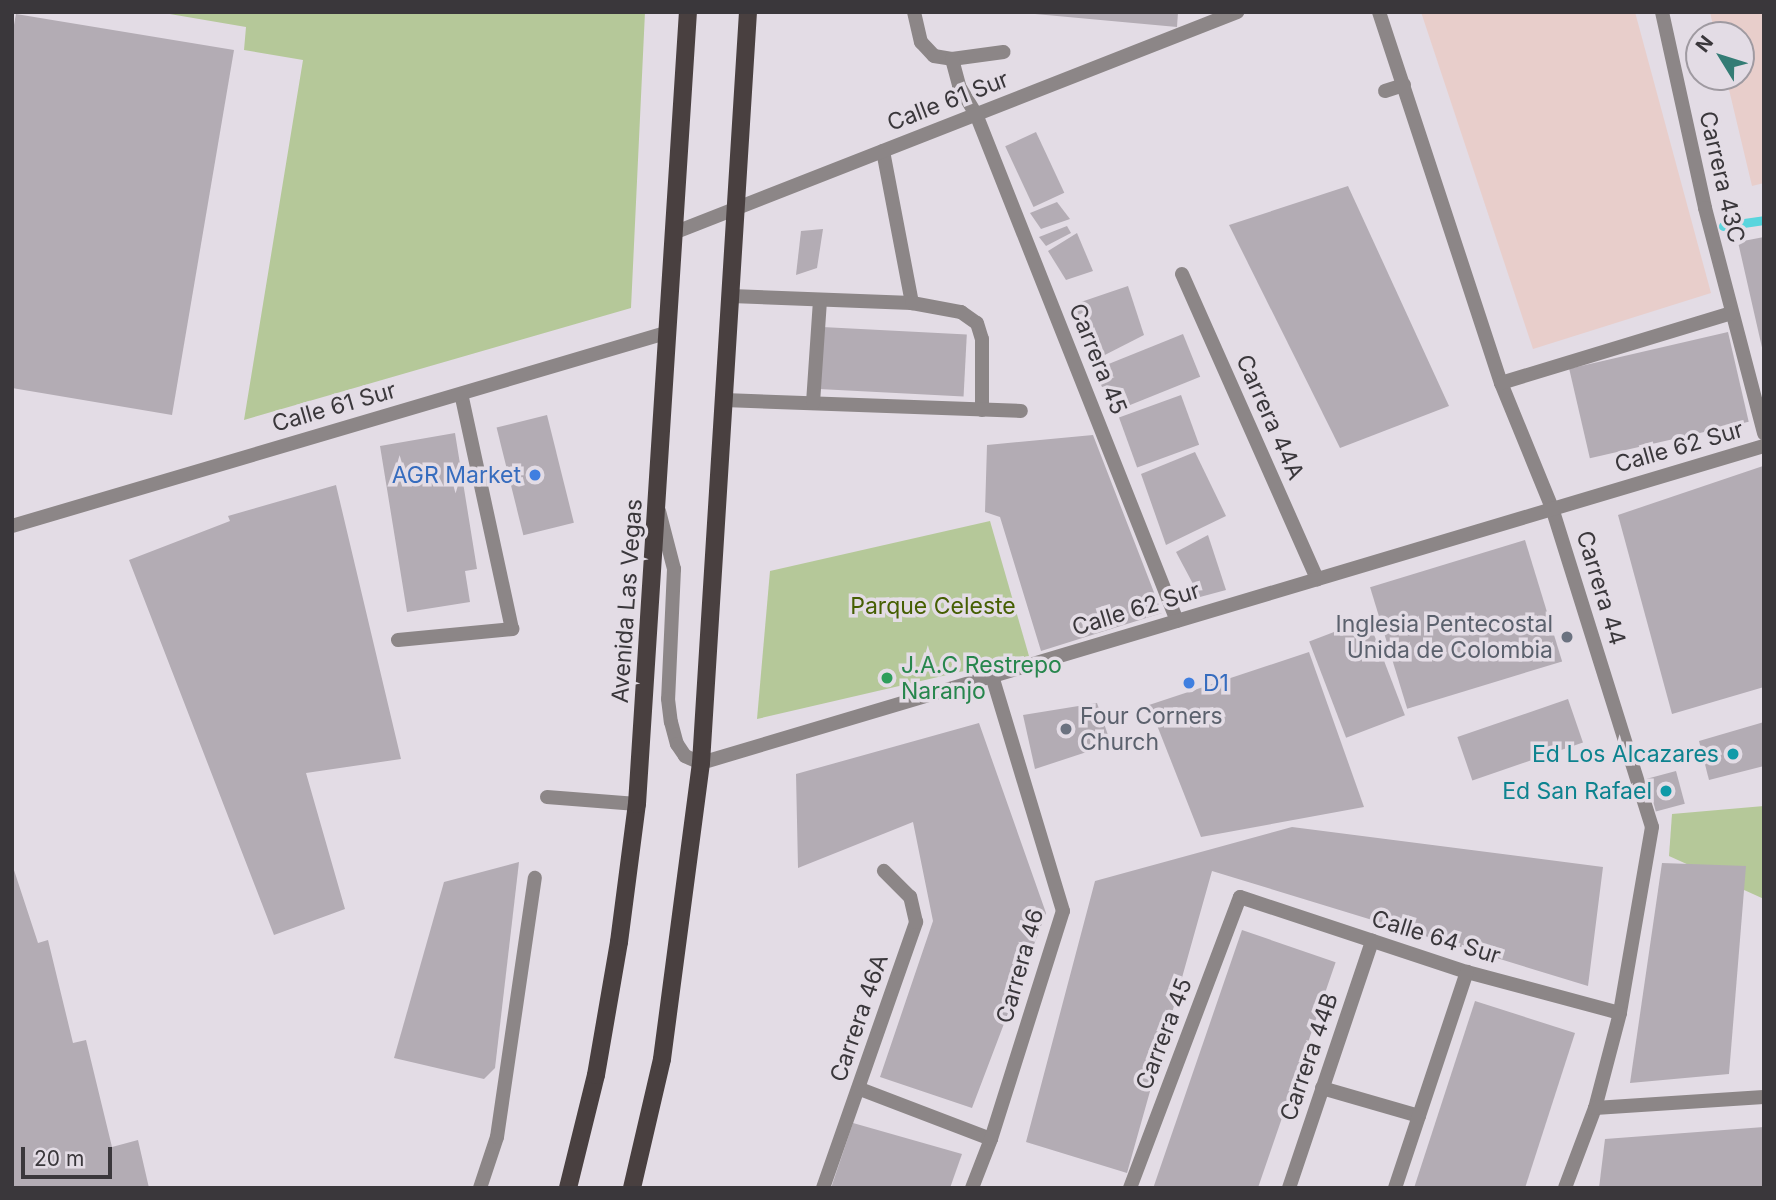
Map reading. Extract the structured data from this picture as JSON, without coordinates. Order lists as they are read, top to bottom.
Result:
{
  "streets": {
    "main road": ["Avenida Las Vegas"],
    "street": [
      "Calle 61 Sur",
      "Carrera 43C",
      "Carrera 45",
      "Carrera 44A",
      "Calle 62 Sur",
      "Carrera 44",
      "Calle 64 Sur",
      "Carrera 46",
      "Carrera 46A",
      "Carrera 44B"
    ]
  },
  "crossings": [
    ["Calle 61 Sur", "Carrera 45"],
    ["Calle 61 Sur", "Avenida Las Vegas"],
    ["Carrera 45", "Calle 62 Sur"],
    ["Carrera 45", "Calle 64 Sur"],
    ["Carrera 44A", "Calle 62 Sur"],
    ["Calle 62 Sur", "Carrera 44"],
    ["Calle 62 Sur", "Carrera 46"],
    ["Carrera 44", "Calle 64 Sur"],
    ["Calle 64 Sur", "Carrera 44B"]
  ],
  "parks": ["Parque Celeste"],
  "places": [
    "AGR Market",
    "Inglesia Pentecostal Unida de Colombia",
    "J.A.C Restrepo Naranjo",
    "D1",
    "Four Corners Church",
    "Ed Los Alcazares",
    "Ed San Rafael"
  ],
  "scale_bar": "20 m",
  "north": "top left"
}
